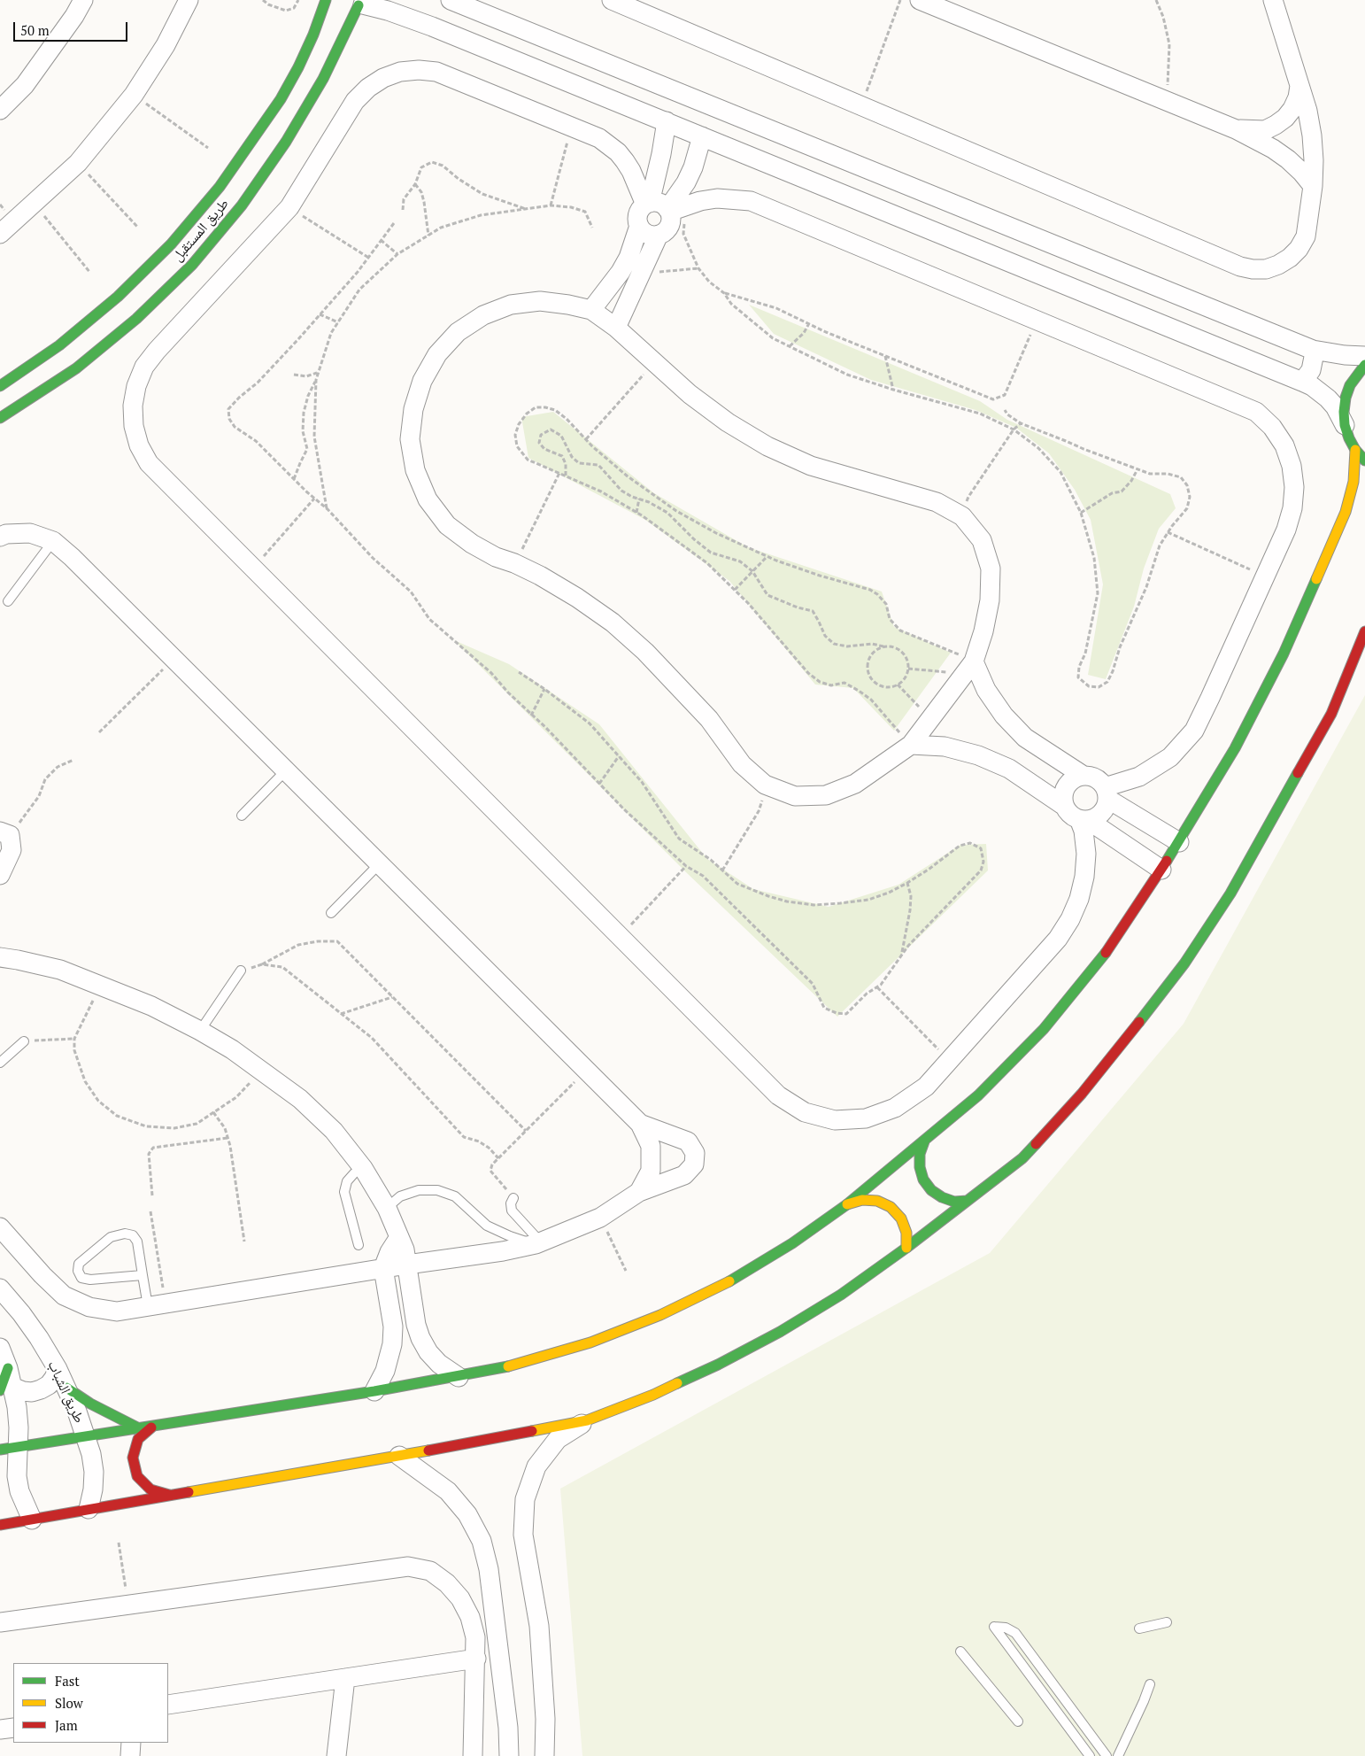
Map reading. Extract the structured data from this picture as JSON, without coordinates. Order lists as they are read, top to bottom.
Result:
{
  "streets": {
    "street": ["طريق المستقبل", "طريق الشباب"]
  },
  "legend": ["Fast", "Slow", "Jam"],
  "scale_bar": "50 m"
}
